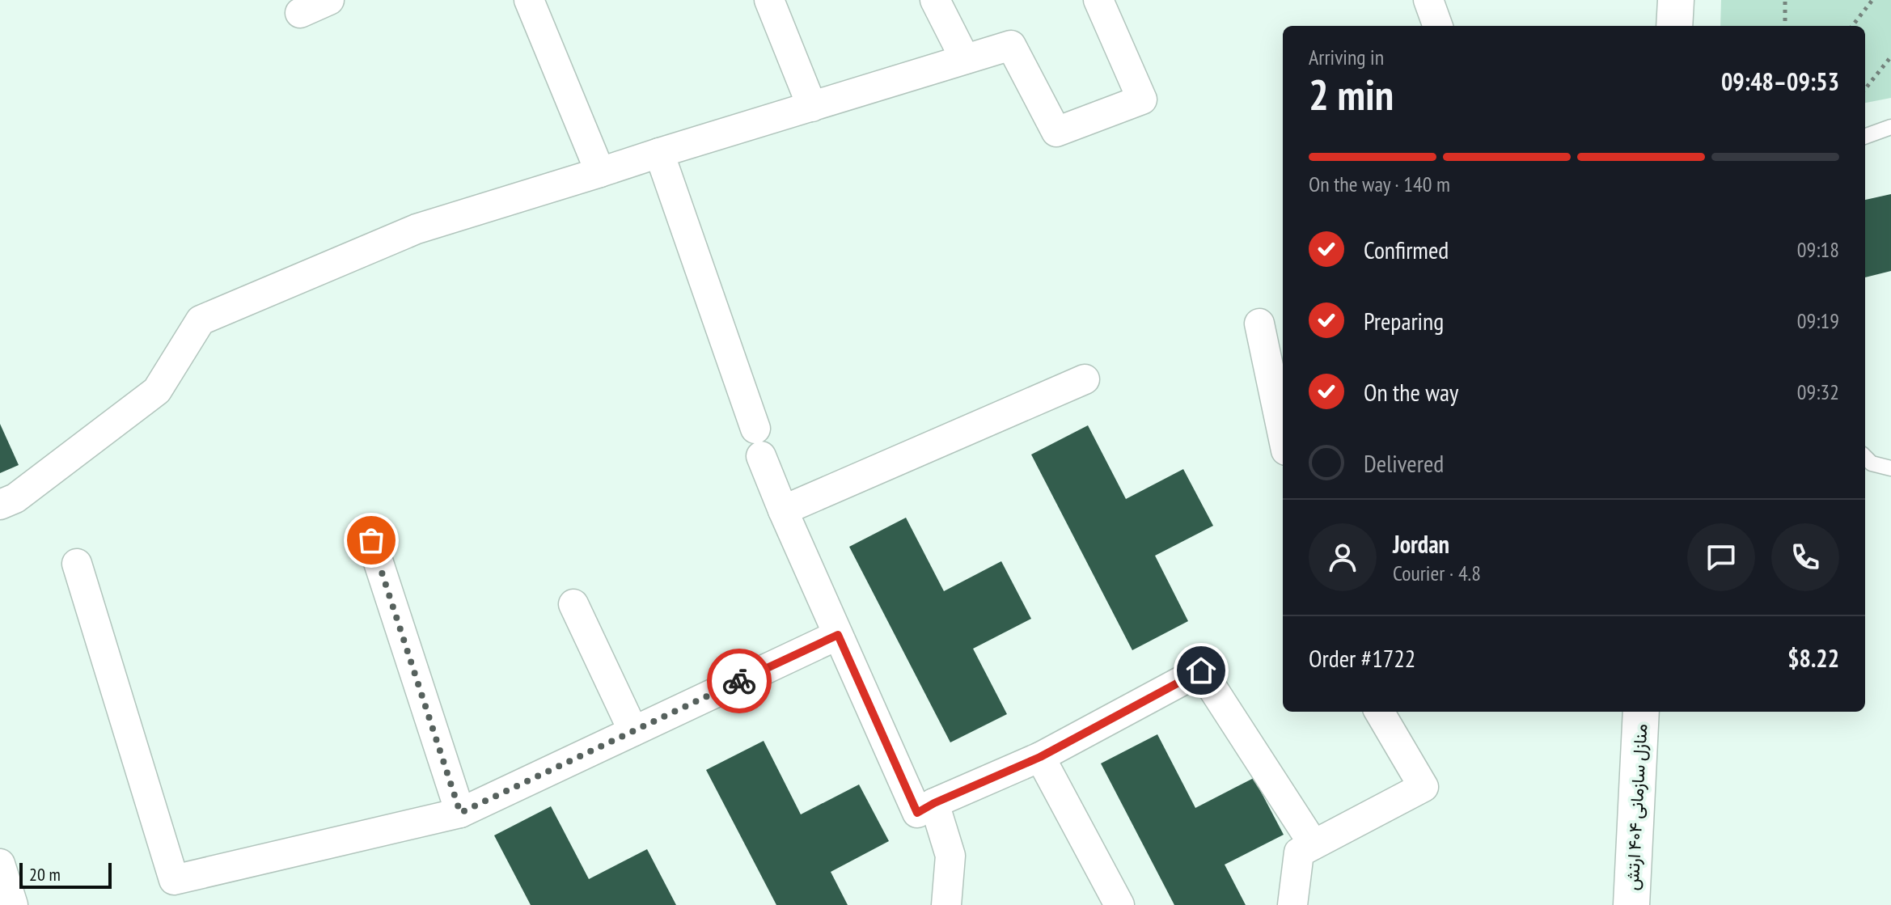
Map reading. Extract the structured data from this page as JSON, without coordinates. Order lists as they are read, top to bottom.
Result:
{
  "streets": {
    "street": ["منازل سازمانی ۴۰۴ ارتش"]
  },
  "scale_bar": "20 m",
  "page": {
    "heading": ["2 min", "Arriving in", "09:48–09:53"],
    "panel": [
      "Jordan",
      "Courier · 4.8",
      "Order #1722",
      "$8.22"
    ],
    "bar": "On the way · 140 m",
    "list": [
      ["Confirmed", "09:18"],
      ["Preparing", "09:19"],
      ["On the way", "09:32"],
      "Delivered"
    ],
    "scale": "20 m"
  }
}
